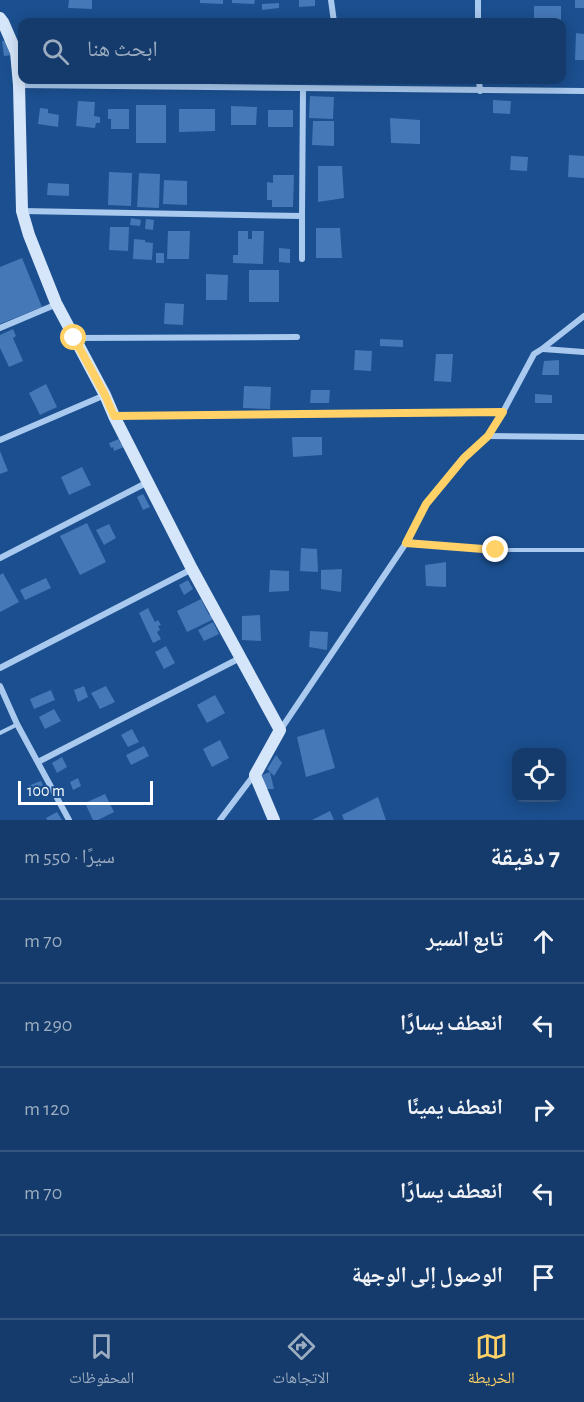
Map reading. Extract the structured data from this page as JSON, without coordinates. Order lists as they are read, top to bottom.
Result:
{
  "scale_bar": "100 m",
  "page": {
    "search": "ابحث هنا",
    "scale": "100 m",
    "heading": ["7 دقيقة", "سيرًا · 550 m"],
    "list": [
      ["تابع السير", "70 m"],
      ["انعطف يسارًا", "290 m"],
      ["انعطف يمينًا", "120 m"],
      ["انعطف يسارًا", "70 m"],
      "الوصول إلى الوجهة"
    ],
    "nav": ["الخريطة", "الاتجاهات", "المحفوظات"]
  }
}
